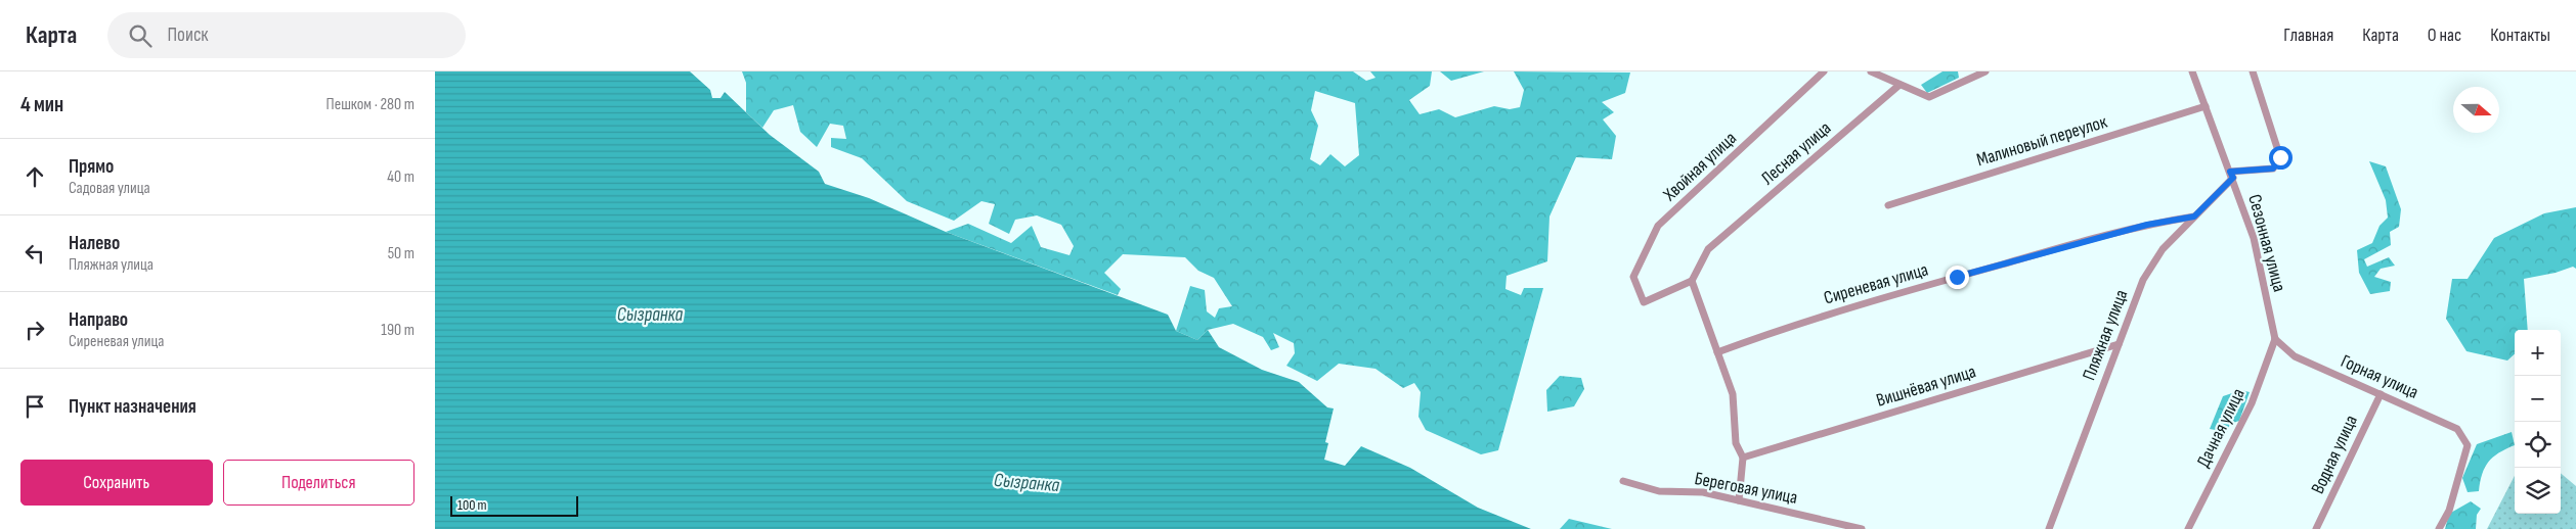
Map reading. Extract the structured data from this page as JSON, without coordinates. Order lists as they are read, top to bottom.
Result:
{
  "streets": {
    "street": [
      "Малиновый переулок",
      "Лесная улица",
      "Хвойная улица",
      "Сезонная улица",
      "Сиреневая улица",
      "Пляжная улица",
      "Горная улица",
      "Вишнёвая улица",
      "Дачная улица",
      "Водная улица",
      "Береговая улица"
    ]
  },
  "crossings": [
    ["Малиновый переулок", "Сезонная улица"],
    ["Лесная улица", "Хвойная улица"],
    ["Сезонная улица", "Пляжная улица"],
    ["Сезонная улица", "Горная улица"],
    ["Сезонная улица", "Дачная улица"],
    ["Сиреневая улица", "Пляжная улица"],
    ["Пляжная улица", "Вишнёвая улица"],
    ["Горная улица", "Дачная улица"],
    ["Горная улица", "Водная улица"]
  ],
  "water": ["Сызранка"],
  "scale_bar": "100 m",
  "north": "right",
  "page": {
    "header": "Карта",
    "search": "Поиск",
    "nav": [
      "Главная",
      "Карта",
      "О нас",
      "Контакты"
    ],
    "heading": ["4 мин", "Пешком · 280 m"],
    "list": [
      ["Прямо", "Садовая улица", "40 m"],
      ["Налево", "Пляжная улица", "50 m"],
      ["Направо", "Сиреневая улица", "190 m"],
      "Пункт назначения"
    ],
    "map_buttons": ["+", "−"],
    "buttons": ["Сохранить", "Поделиться"],
    "scale": "100 m"
  }
}
